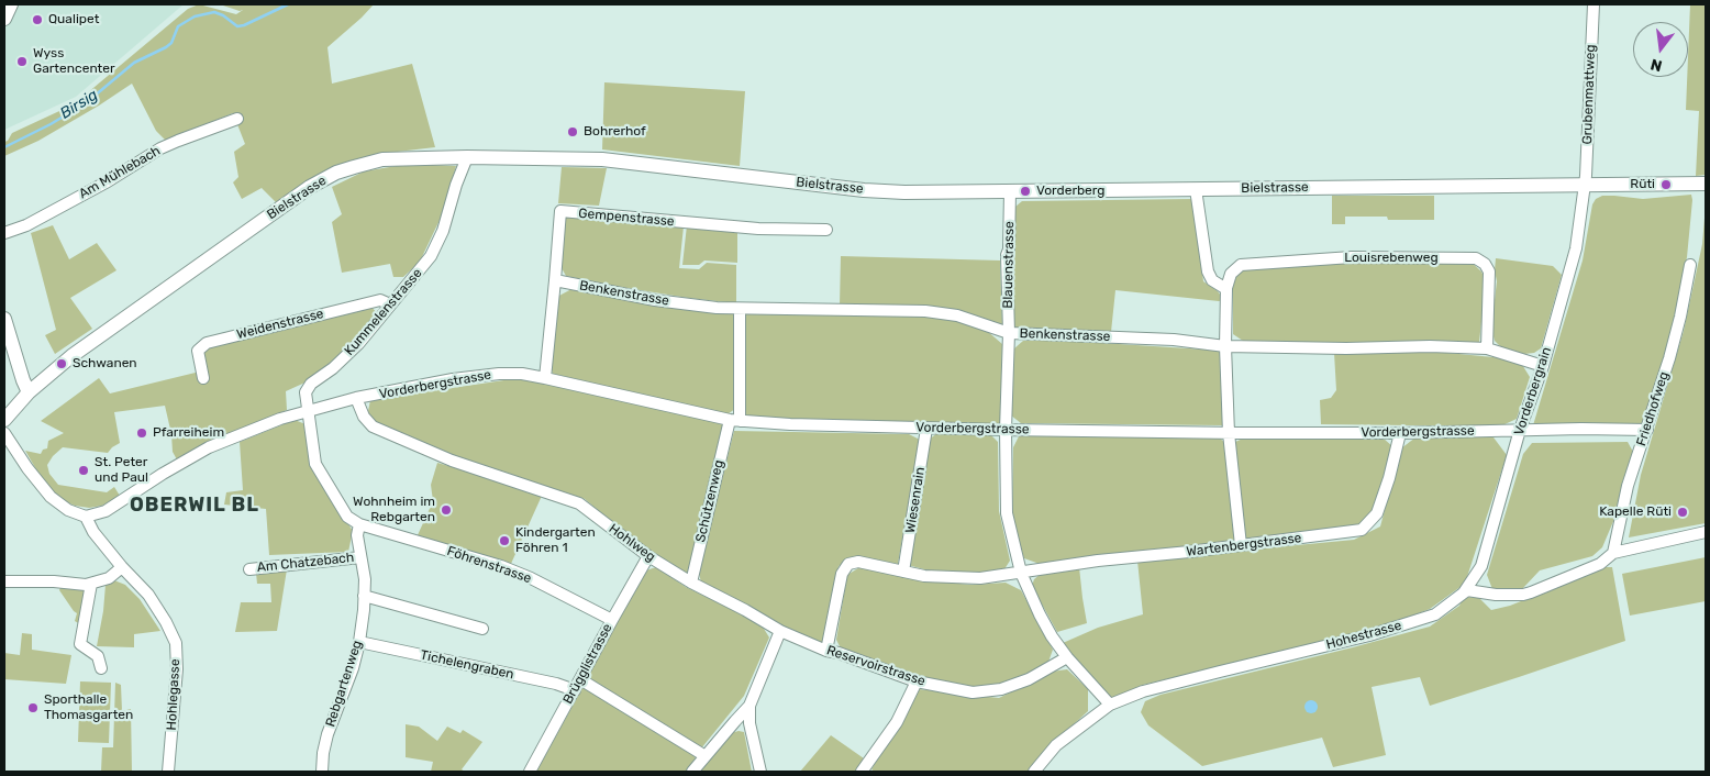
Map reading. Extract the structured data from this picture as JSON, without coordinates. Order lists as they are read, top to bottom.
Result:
{
  "streets": {
    "main road": ["Bielstrasse"],
    "street": [
      "Grubenmattweg",
      "Am Mühlebach",
      "Gempenstrasse",
      "Louisrebenweg",
      "Blauenstrasse",
      "Benkenstrasse",
      "Kummelenstrasse",
      "Weidenstrasse",
      "Vorderbergstrasse",
      "Vorderbergrain",
      "Friedhofweg",
      "Wiesenrain",
      "Schützenweg",
      "Hohlweg",
      "Wartenbergstrasse",
      "Am Chatzebach",
      "Föhrenstrasse",
      "Hohestrasse",
      "Brügglistrasse",
      "Tichelengraben",
      "Reservoirstrasse",
      "Rebgartenweg",
      "Hohlegasse"
    ]
  },
  "crossings": [
    ["Grubenmattweg", "Bielstrasse"],
    ["Grubenmattweg", "Vorderbergrain"],
    ["Bielstrasse", "Blauenstrasse"],
    ["Bielstrasse", "Kummelenstrasse"],
    ["Bielstrasse", "Vorderbergrain"],
    ["Gempenstrasse", "Benkenstrasse"],
    ["Gempenstrasse", "Vorderbergstrasse"],
    ["Louisrebenweg", "Benkenstrasse"],
    ["Louisrebenweg", "Vorderbergstrasse"],
    ["Louisrebenweg", "Wartenbergstrasse"],
    ["Blauenstrasse", "Benkenstrasse"],
    ["Blauenstrasse", "Vorderbergstrasse"],
    ["Blauenstrasse", "Wartenbergstrasse"],
    ["Blauenstrasse", "Hohestrasse"],
    ["Blauenstrasse", "Reservoirstrasse"],
    ["Benkenstrasse", "Vorderbergrain"],
    ["Benkenstrasse", "Schützenweg"],
    ["Kummelenstrasse", "Weidenstrasse"],
    ["Kummelenstrasse", "Vorderbergstrasse"],
    ["Vorderbergstrasse", "Vorderbergrain"],
    ["Vorderbergstrasse", "Friedhofweg"],
    ["Vorderbergstrasse", "Wiesenrain"],
    ["Vorderbergstrasse", "Schützenweg"],
    ["Vorderbergstrasse", "Hohlweg"],
    ["Vorderbergstrasse", "Wartenbergstrasse"],
    ["Vorderbergrain", "Hohestrasse"],
    ["Wiesenrain", "Wartenbergstrasse"],
    ["Schützenweg", "Hohlweg"],
    ["Hohlweg", "Brügglistrasse"],
    ["Hohlweg", "Reservoirstrasse"],
    ["Wartenbergstrasse", "Reservoirstrasse"],
    ["Am Chatzebach", "Rebgartenweg"],
    ["Föhrenstrasse", "Brügglistrasse"],
    ["Föhrenstrasse", "Rebgartenweg"],
    ["Brügglistrasse", "Tichelengraben"],
    ["Tichelengraben", "Rebgartenweg"]
  ],
  "districts": ["OBERWIL BL"],
  "water": ["Birsig"],
  "places": [
    "Qualipet",
    "Wyss Gartencenter",
    "Bohrerhof",
    "Rüti",
    "Vorderberg",
    "Schwanen",
    "Pfarreiheim",
    "St. Peter und Paul",
    "Wohnheim im Rebgarten",
    "Kapelle Rüti",
    "Kindergarten Föhren 1",
    "Sporthalle Thomasgarten"
  ],
  "north": "bottom"
}
